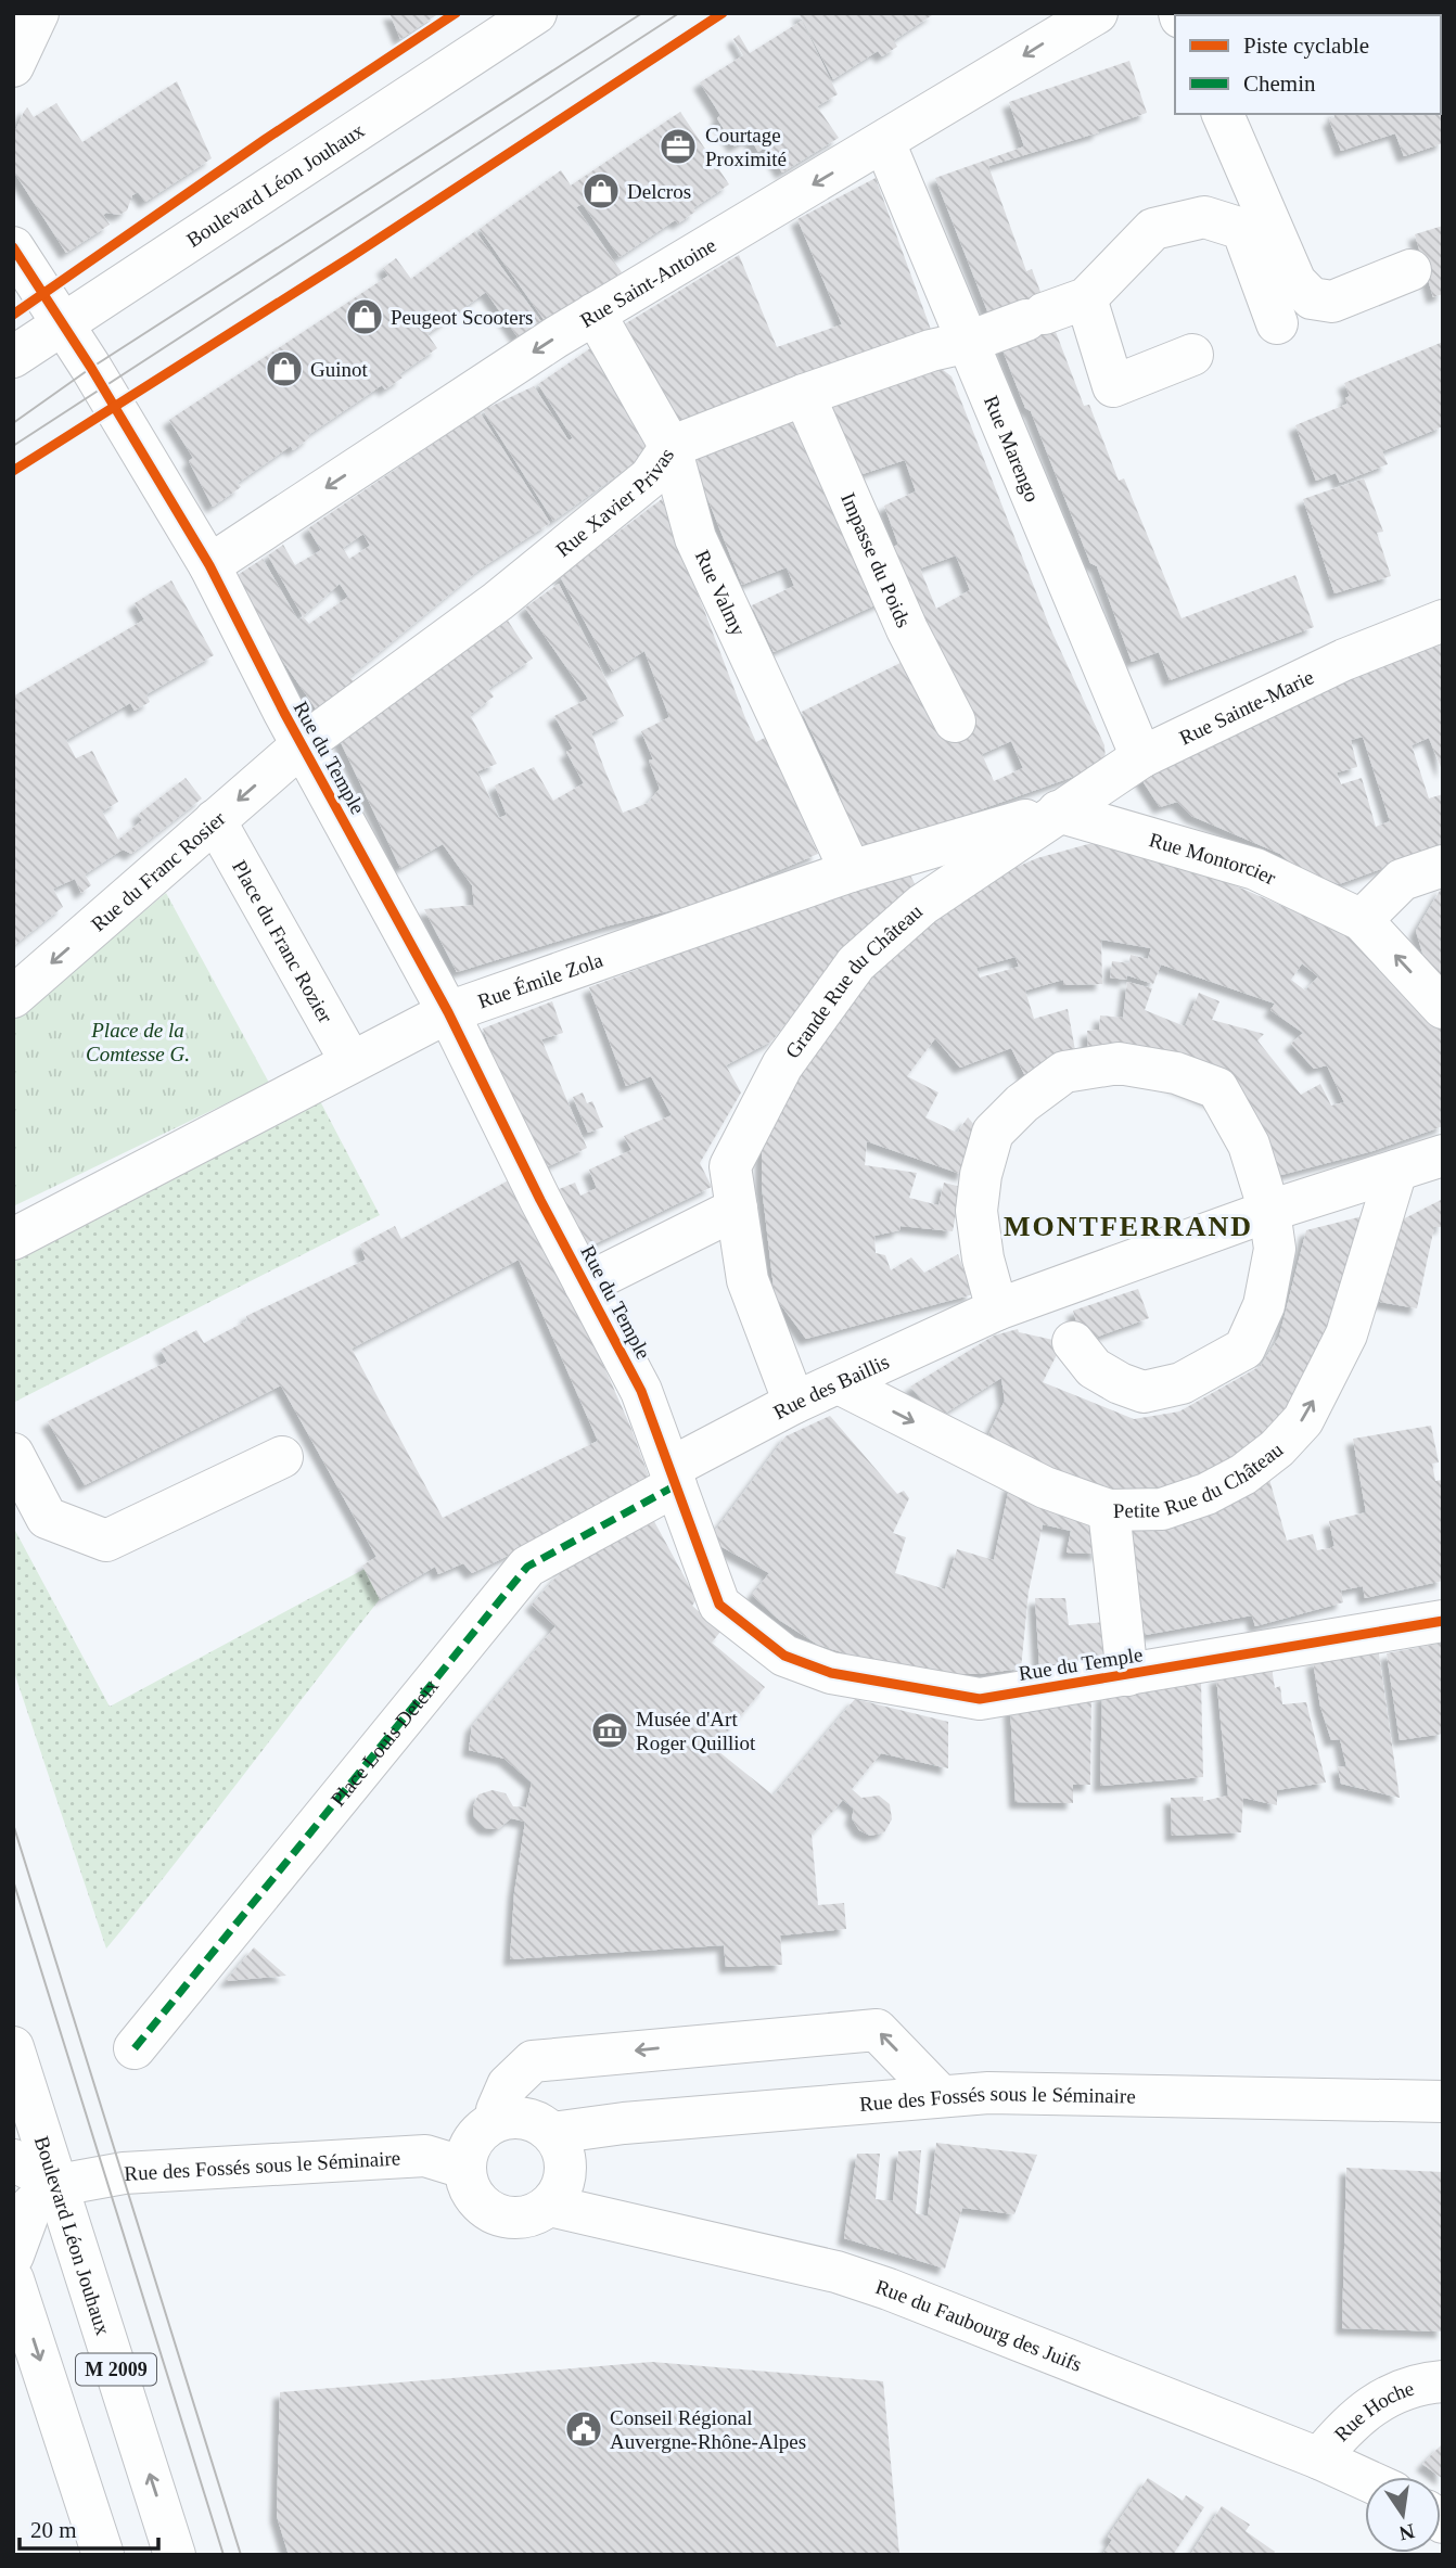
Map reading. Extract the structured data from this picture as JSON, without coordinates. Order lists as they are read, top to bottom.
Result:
{
  "streets": {
    "street": [
      "Boulevard Léon Jouhaux",
      "Rue Saint-Antoine",
      "Rue Marengo",
      "Rue Xavier Privas",
      "Impasse du Poids",
      "Rue Valmy",
      "Rue Sainte-Marie",
      "Rue du Temple",
      "Rue Montorcier",
      "Rue du Franc Rosier",
      "Place du Franc Rozier",
      "Rue Émile Zola",
      "Grande Rue du Château",
      "Rue des Baillis",
      "Petite Rue du Château",
      "Place Louis Deteix",
      "Rue des Fossés sous le Séminaire",
      "Rue du Faubourg des Juifs",
      "M 2009",
      "Rue Hoche"
    ]
  },
  "crossings": [
    ["Boulevard Léon Jouhaux", "Rue du Temple"],
    ["Boulevard Léon Jouhaux", "Rue des Fossés sous le Séminaire"],
    ["Rue Saint-Antoine", "Rue Marengo"],
    ["Rue Saint-Antoine", "Rue Valmy"],
    ["Rue Saint-Antoine", "Rue du Temple"],
    ["Rue Marengo", "Rue Xavier Privas"],
    ["Rue Marengo", "Rue Sainte-Marie"],
    ["Rue Xavier Privas", "Impasse du Poids"],
    ["Rue Xavier Privas", "Rue Valmy"],
    ["Rue Xavier Privas", "Rue du Temple"],
    ["Rue Xavier Privas", "Rue du Franc Rosier"],
    ["Rue Valmy", "Rue Émile Zola"],
    ["Rue Sainte-Marie", "Rue Montorcier"],
    ["Rue Sainte-Marie", "Rue Émile Zola"],
    ["Rue Sainte-Marie", "Grande Rue du Château"],
    ["Rue du Temple", "Rue du Franc Rosier"],
    ["Rue du Temple", "Rue Émile Zola"],
    ["Rue du Temple", "Rue des Baillis"],
    ["Rue du Temple", "Place Louis Deteix"],
    ["Rue Montorcier", "Rue Émile Zola"],
    ["Rue Montorcier", "Grande Rue du Château"],
    ["Rue du Franc Rosier", "Place du Franc Rozier"],
    ["Place du Franc Rozier", "Rue Émile Zola"],
    ["Rue Émile Zola", "Grande Rue du Château"],
    ["Grande Rue du Château", "Rue des Baillis"],
    ["Rue des Baillis", "Petite Rue du Château"],
    ["Rue des Baillis", "Place Louis Deteix"],
    ["Rue des Fossés sous le Séminaire", "Rue du Faubourg des Juifs"],
    ["Rue du Faubourg des Juifs", "Rue Hoche"]
  ],
  "one_way": ["Rue Saint-Antoine", "Rue du Franc Rosier"],
  "districts": ["MONTFERRAND"],
  "parks": ["Place de la Comtesse G."],
  "places": {
    "office": ["Courtage Proximité"],
    "shop": ["Delcros", "Peugeot Scooters", "Guinot"],
    "museum": ["Musée d'Art Roger Quilliot"],
    "public building": ["Conseil Régional Auvergne-Rhône-Alpes"]
  },
  "legend": ["Piste cyclable", "Chemin"],
  "scale_bar": "20 m",
  "north": "bottom"
}
